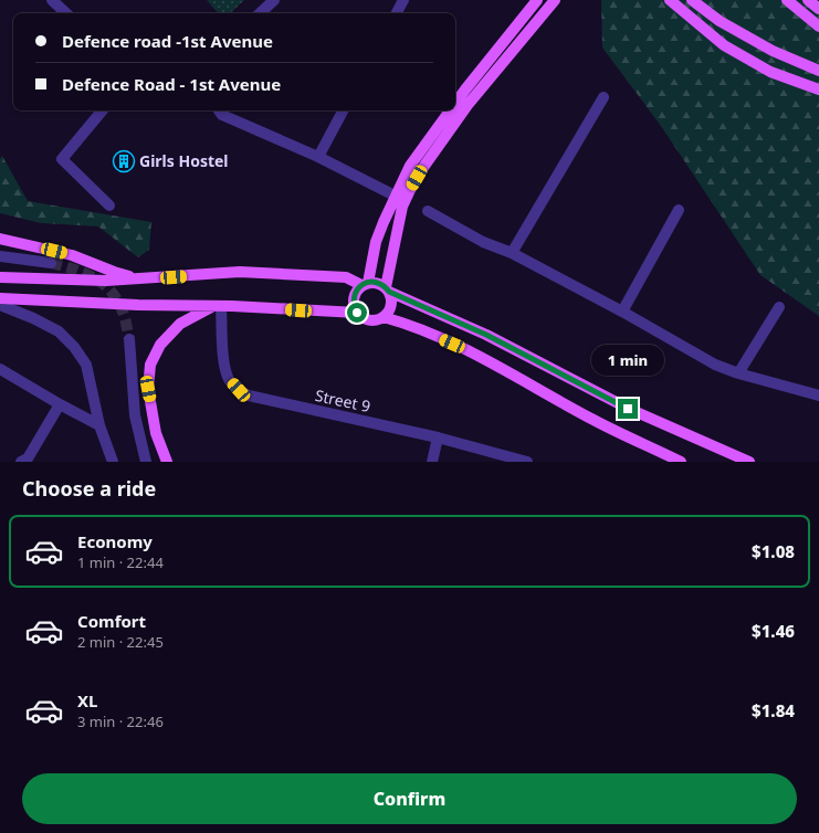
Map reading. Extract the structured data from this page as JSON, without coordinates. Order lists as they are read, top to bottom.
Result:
{
  "streets": {
    "street": ["Street 9"]
  },
  "places": {
    "building": ["Girls Hostel"]
  },
  "page": {
    "banner": ["Defence road -1st Avenue", "Defence Road - 1st Avenue"],
    "bubble": "1 min",
    "heading": "Choose a ride",
    "list": [
      {
        "name": "Economy",
        "note": "1 min · 22:44",
        "value": "$1.08"
      },
      {
        "name": "Comfort",
        "note": "2 min · 22:45",
        "value": "$1.46"
      },
      {
        "name": "XL",
        "note": "3 min · 22:46",
        "value": "$1.84"
      }
    ],
    "buttons": "Confirm"
  }
}
